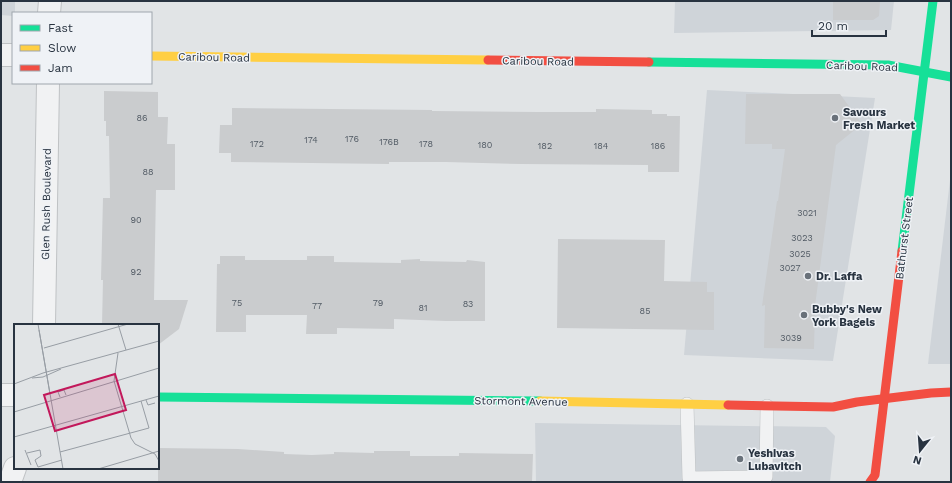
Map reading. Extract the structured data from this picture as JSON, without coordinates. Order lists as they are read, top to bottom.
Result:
{
  "streets": {
    "street": [
      "Caribou Road",
      "Glen Rush Boulevard",
      "Bathurst Street",
      "Stormont Avenue"
    ]
  },
  "crossings": [
    ["Caribou Road", "Bathurst Street"],
    ["Bathurst Street", "Stormont Avenue"]
  ],
  "places": [
    "Savours Fresh Market",
    "Dr. Laffa",
    "Bubby's New York Bagels",
    "Yeshivas Lubavitch"
  ],
  "house_numbers": [
    "86",
    "176",
    "174",
    "176B",
    "172",
    "178",
    "180",
    "182",
    "184",
    "186",
    "88",
    "3021",
    "90",
    "3023",
    "3025",
    "3027",
    "92",
    "75",
    "79",
    "83",
    "77",
    "81",
    "85",
    "3039"
  ],
  "legend": ["Fast", "Slow", "Jam"],
  "scale_bar": "20 m",
  "north": "bottom"
}
